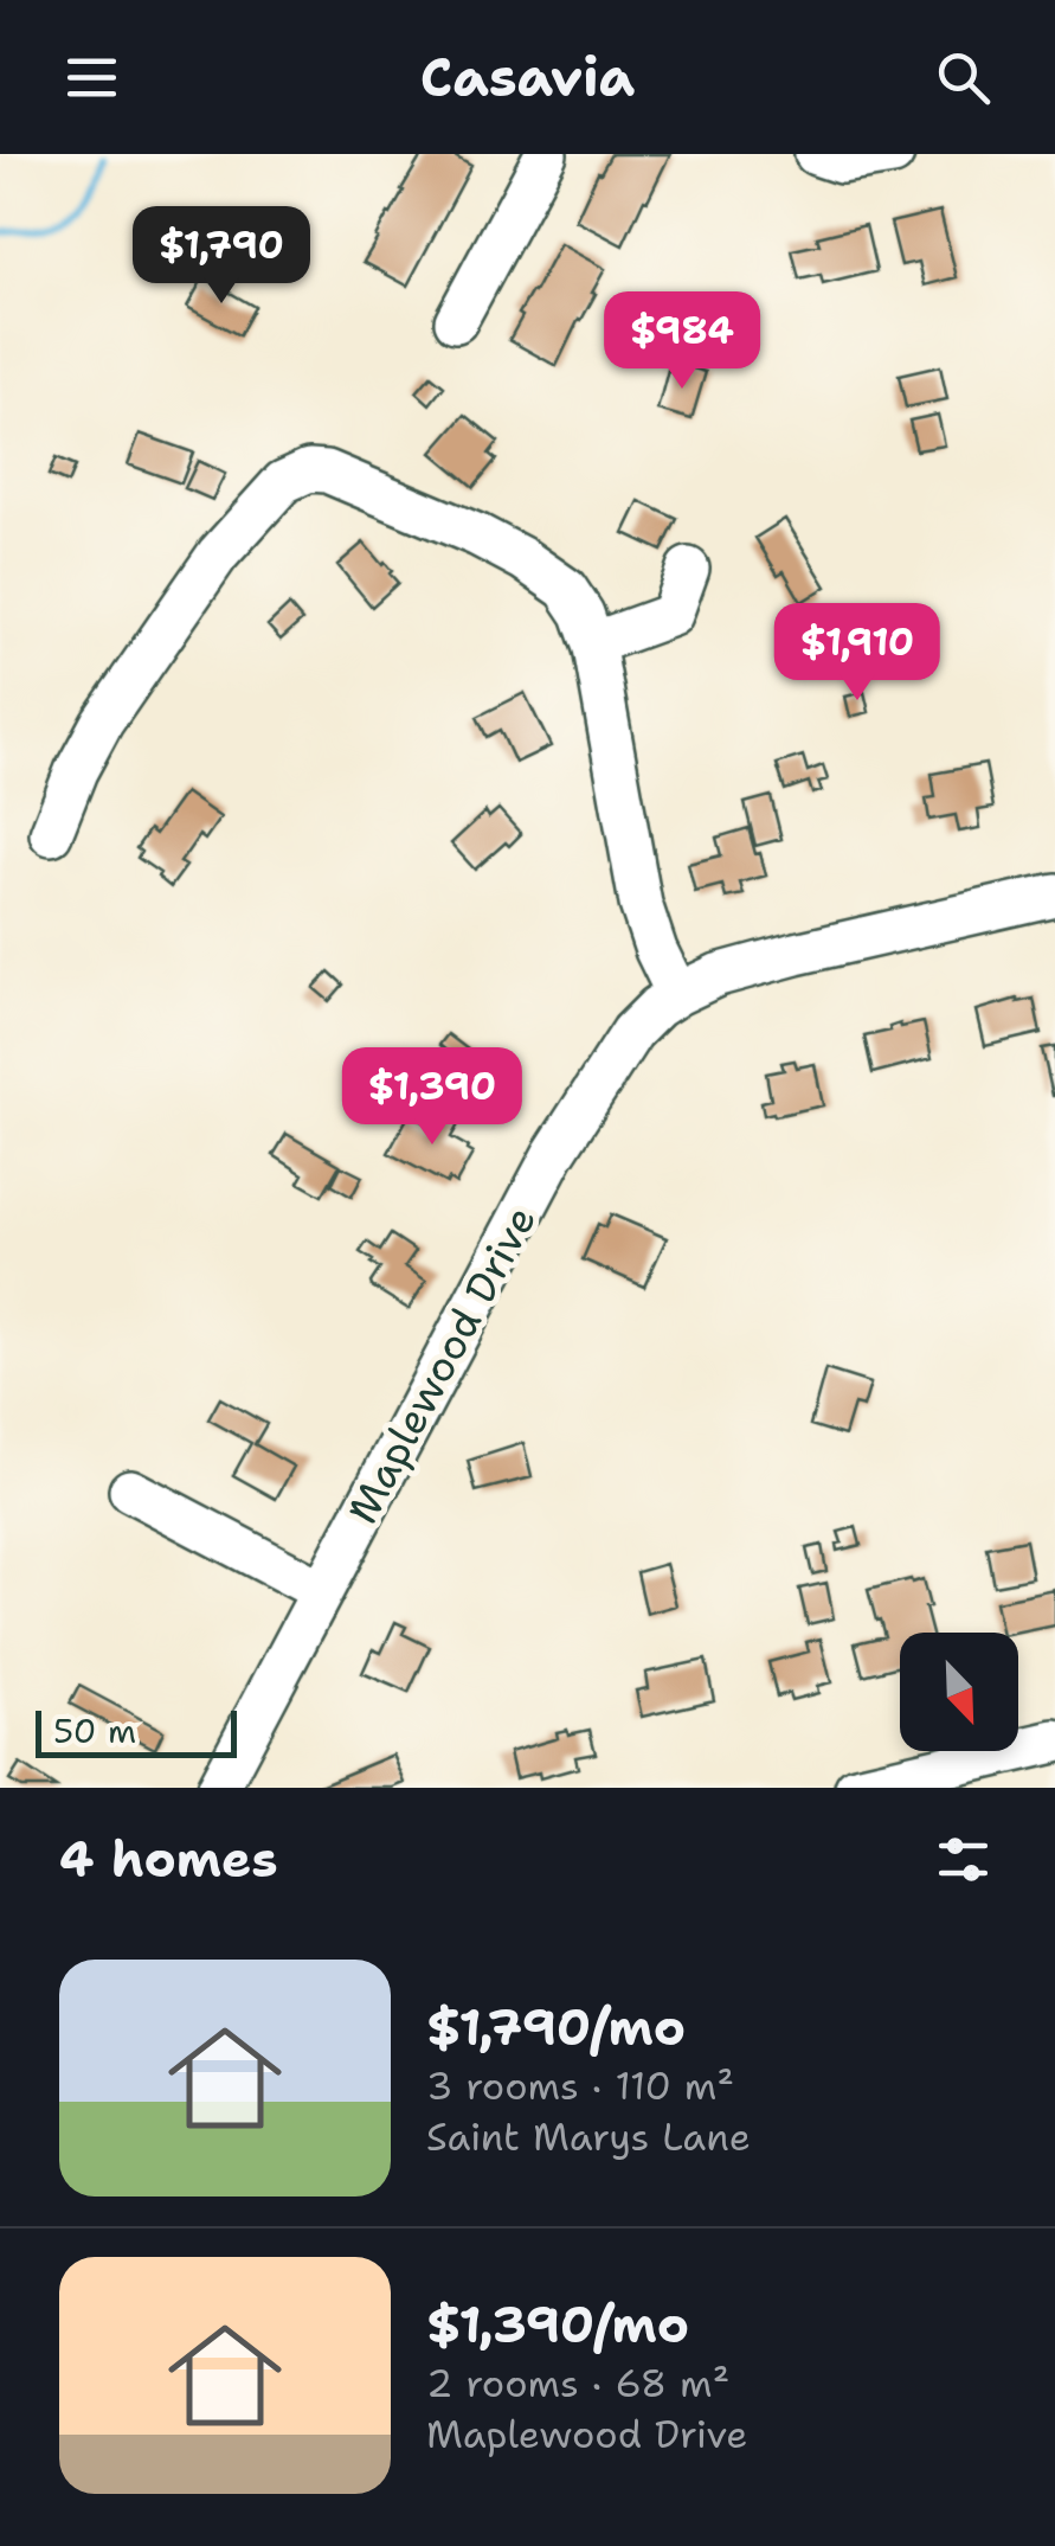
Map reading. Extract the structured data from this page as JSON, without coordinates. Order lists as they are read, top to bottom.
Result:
{
  "streets": {
    "street": ["Maplewood Drive"]
  },
  "scale_bar": "50 m",
  "north": "bottom right",
  "page": {
    "header": "Casavia",
    "price": [
      "$1,790",
      "$984",
      "$1,910",
      "$1,390"
    ],
    "scale": "50 m",
    "heading": "4 homes",
    "list": [
      {
        "name": "$1,790/mo",
        "note": "3 rooms · 110 m² · Saint Marys Lane"
      },
      {
        "name": "$1,390/mo",
        "note": "2 rooms · 68 m² · Maplewood Drive"
      }
    ]
  }
}
